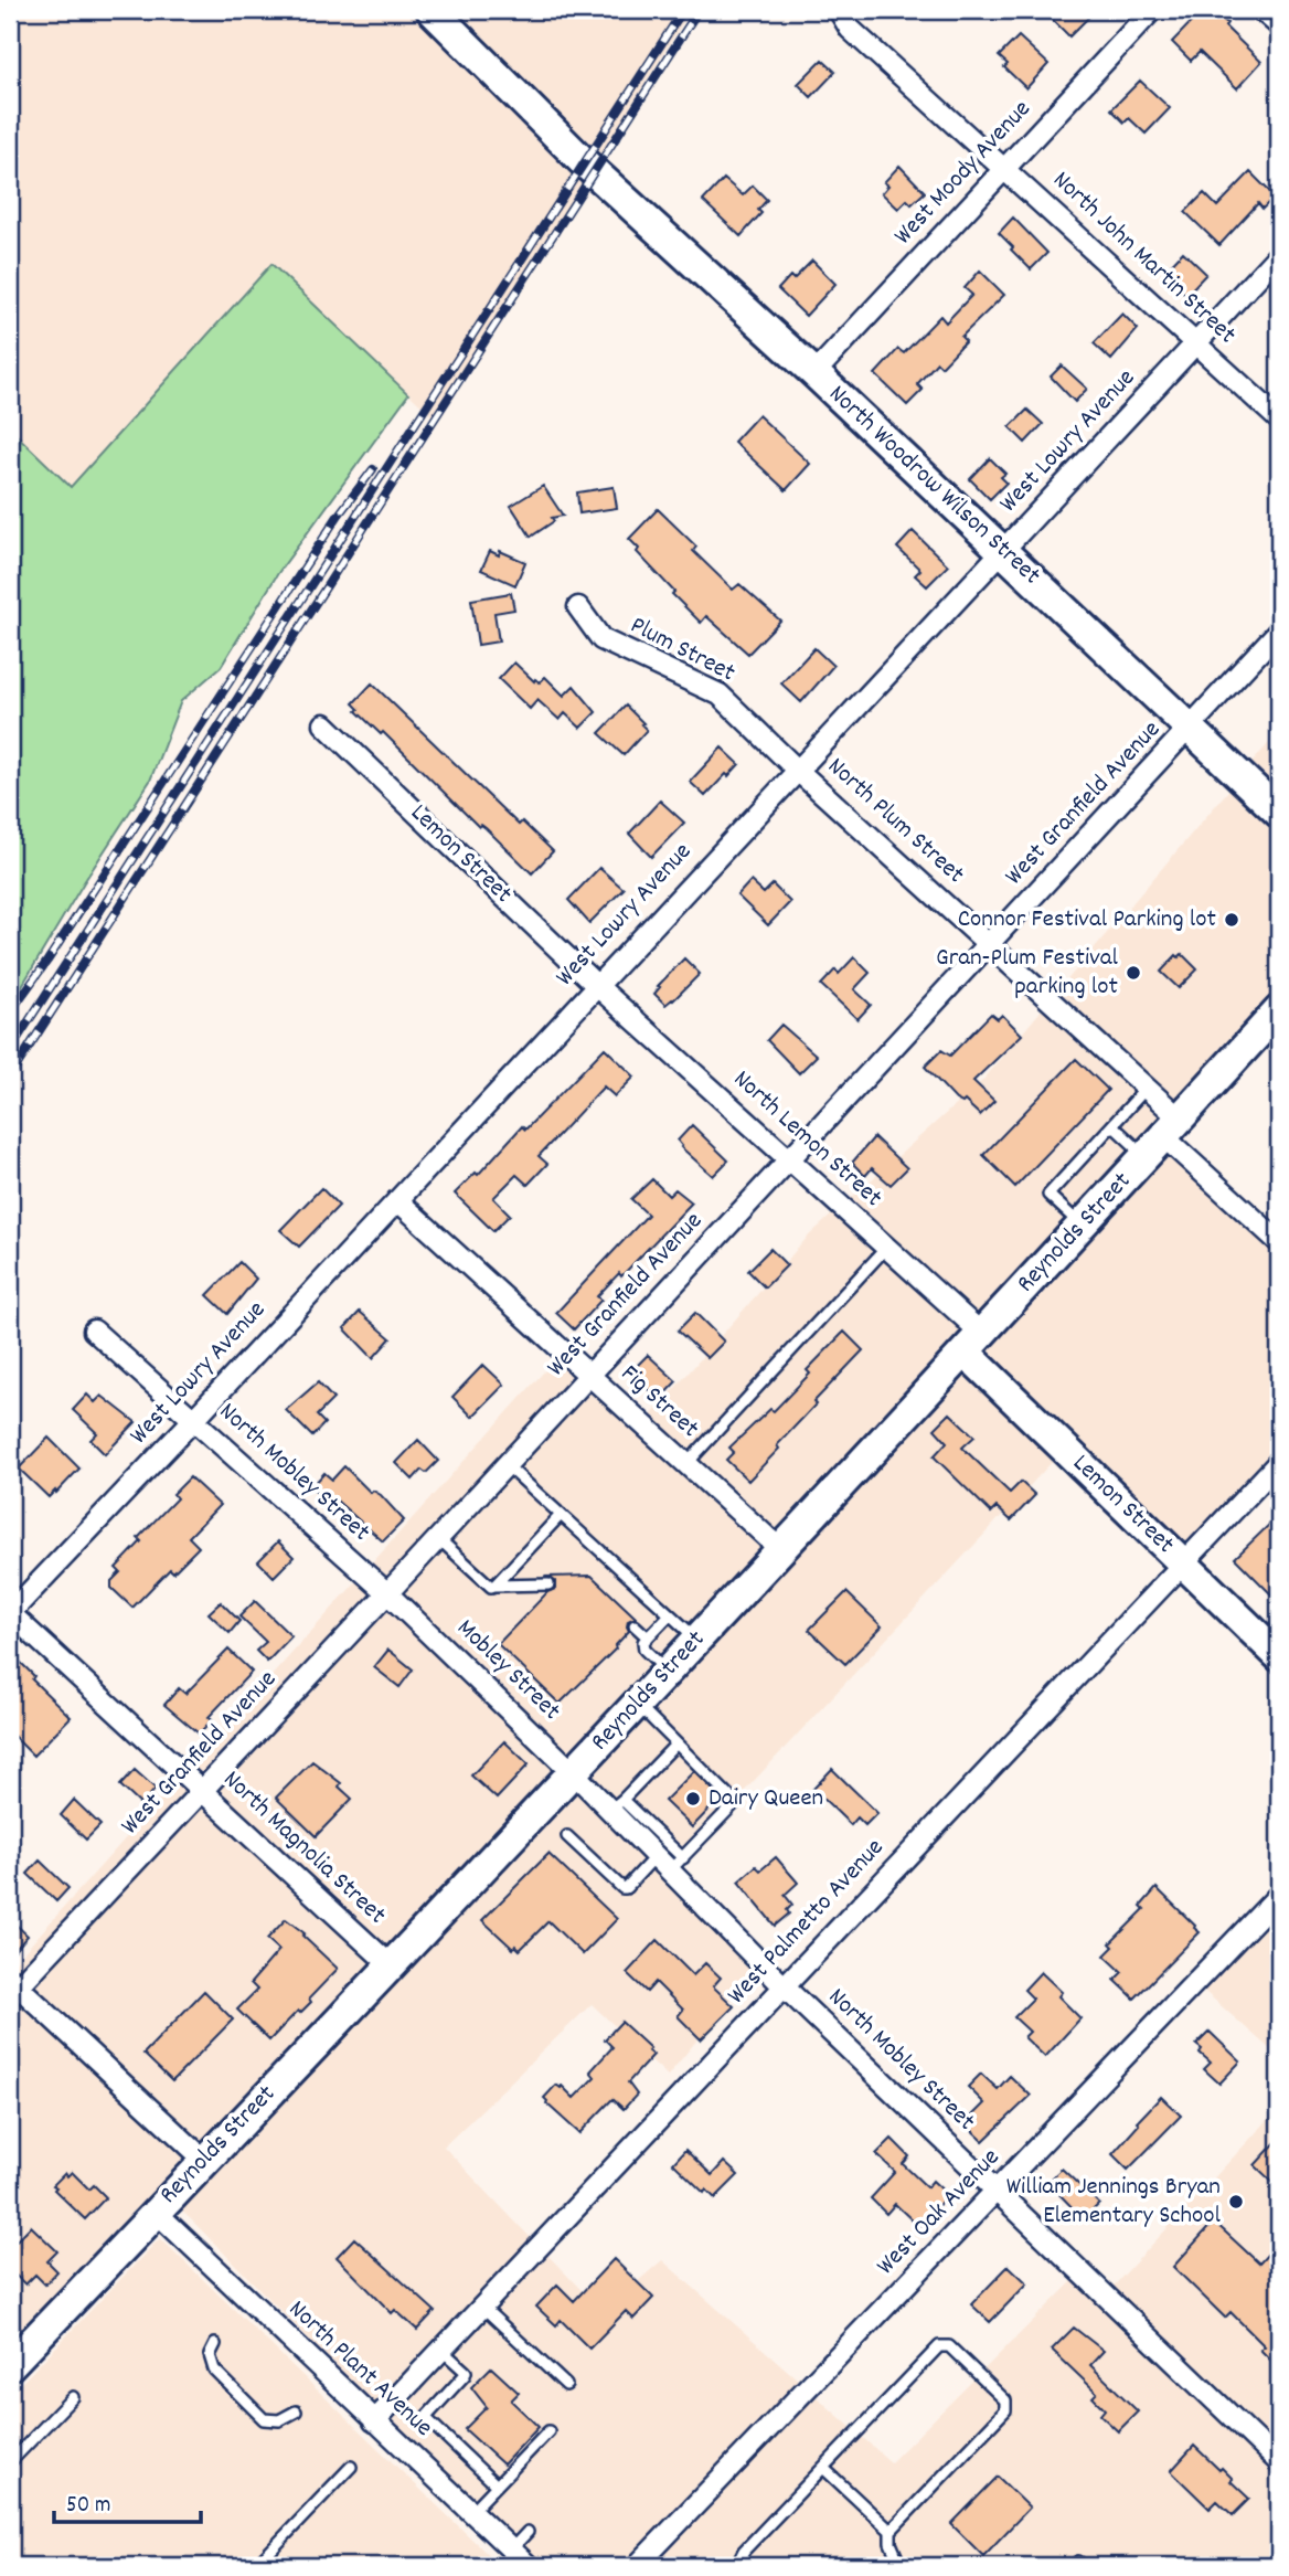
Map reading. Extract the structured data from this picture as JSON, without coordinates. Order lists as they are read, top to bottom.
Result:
{
  "streets": {
    "main road": ["North Woodrow Wilson Street", "Lemon Street", "Reynolds Street"],
    "street": [
      "West Moody Avenue",
      "North John Martin Street",
      "West Lowry Avenue",
      "Plum Street",
      "West Granfield Avenue",
      "North Plum Street",
      "North Lemon Street",
      "Fig Street",
      "North Mobley Street",
      "Mobley Street",
      "North Magnolia Street",
      "West Palmetto Avenue",
      "West Oak Avenue",
      "North Plant Avenue"
    ]
  },
  "crossings": [
    ["West Moody Avenue", "North John Martin Street"],
    ["West Moody Avenue", "North Woodrow Wilson Street"],
    ["North John Martin Street", "West Lowry Avenue"],
    ["West Lowry Avenue", "North Woodrow Wilson Street"],
    ["West Lowry Avenue", "Plum Street"],
    ["West Lowry Avenue", "North Plum Street"],
    ["West Lowry Avenue", "Lemon Street"],
    ["West Lowry Avenue", "North Lemon Street"],
    ["West Lowry Avenue", "Fig Street"],
    ["West Lowry Avenue", "North Mobley Street"],
    ["West Lowry Avenue", "North Magnolia Street"],
    ["North Woodrow Wilson Street", "West Granfield Avenue"],
    ["Plum Street", "North Plum Street"],
    ["West Granfield Avenue", "North Plum Street"],
    ["West Granfield Avenue", "North Lemon Street"],
    ["West Granfield Avenue", "Fig Street"],
    ["West Granfield Avenue", "North Mobley Street"],
    ["West Granfield Avenue", "Mobley Street"],
    ["West Granfield Avenue", "North Magnolia Street"],
    ["Lemon Street", "North Lemon Street"],
    ["Lemon Street", "Reynolds Street"],
    ["Lemon Street", "West Palmetto Avenue"],
    ["North Lemon Street", "Reynolds Street"],
    ["Reynolds Street", "Fig Street"],
    ["Reynolds Street", "Mobley Street"],
    ["Reynolds Street", "North Magnolia Street"],
    ["Reynolds Street", "North Plant Avenue"],
    ["North Mobley Street", "Mobley Street"],
    ["North Mobley Street", "West Palmetto Avenue"],
    ["North Mobley Street", "West Oak Avenue"],
    ["West Palmetto Avenue", "North Plant Avenue"]
  ],
  "places": [
    "Connor Festival Parking lot",
    "Gran-Plum Festival parking lot",
    "Dairy Queen",
    "William Jennings Bryan Elementary School"
  ],
  "scale_bar": "50 m"
}
